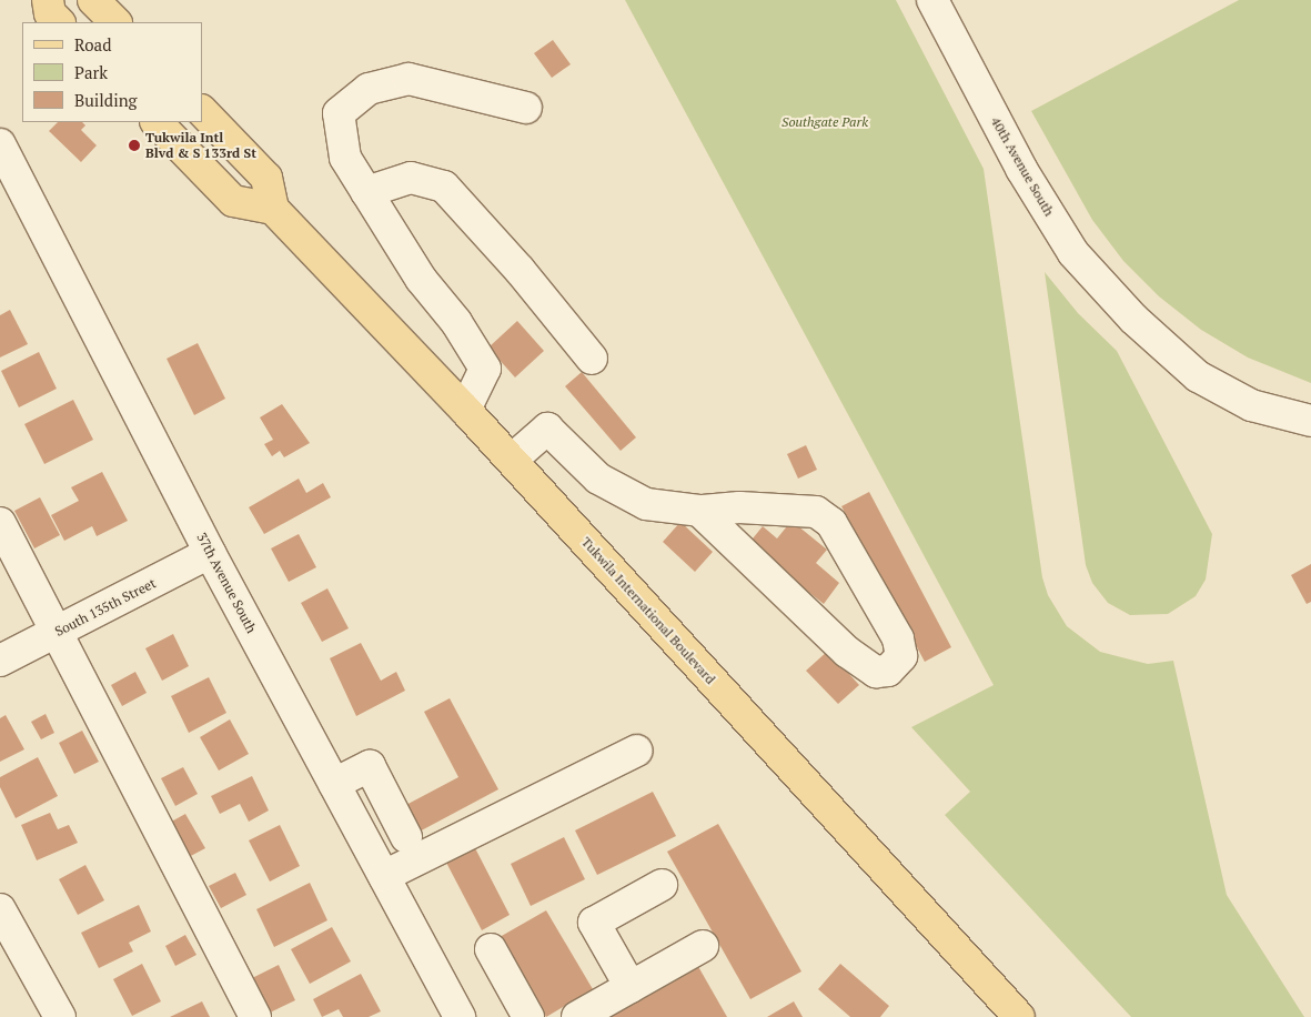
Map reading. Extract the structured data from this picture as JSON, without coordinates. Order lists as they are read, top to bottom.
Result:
{
  "streets": {
    "main road": ["Tukwila International Boulevard"],
    "street": ["40th Avenue South", "37th Avenue South", "South 135th Street"]
  },
  "crossings": [
    ["37th Avenue South", "South 135th Street"]
  ],
  "parks": ["Southgate Park"],
  "places": ["Tukwila Intl Blvd & S 133rd St"],
  "legend": ["Road", "Park", "Building"]
}
